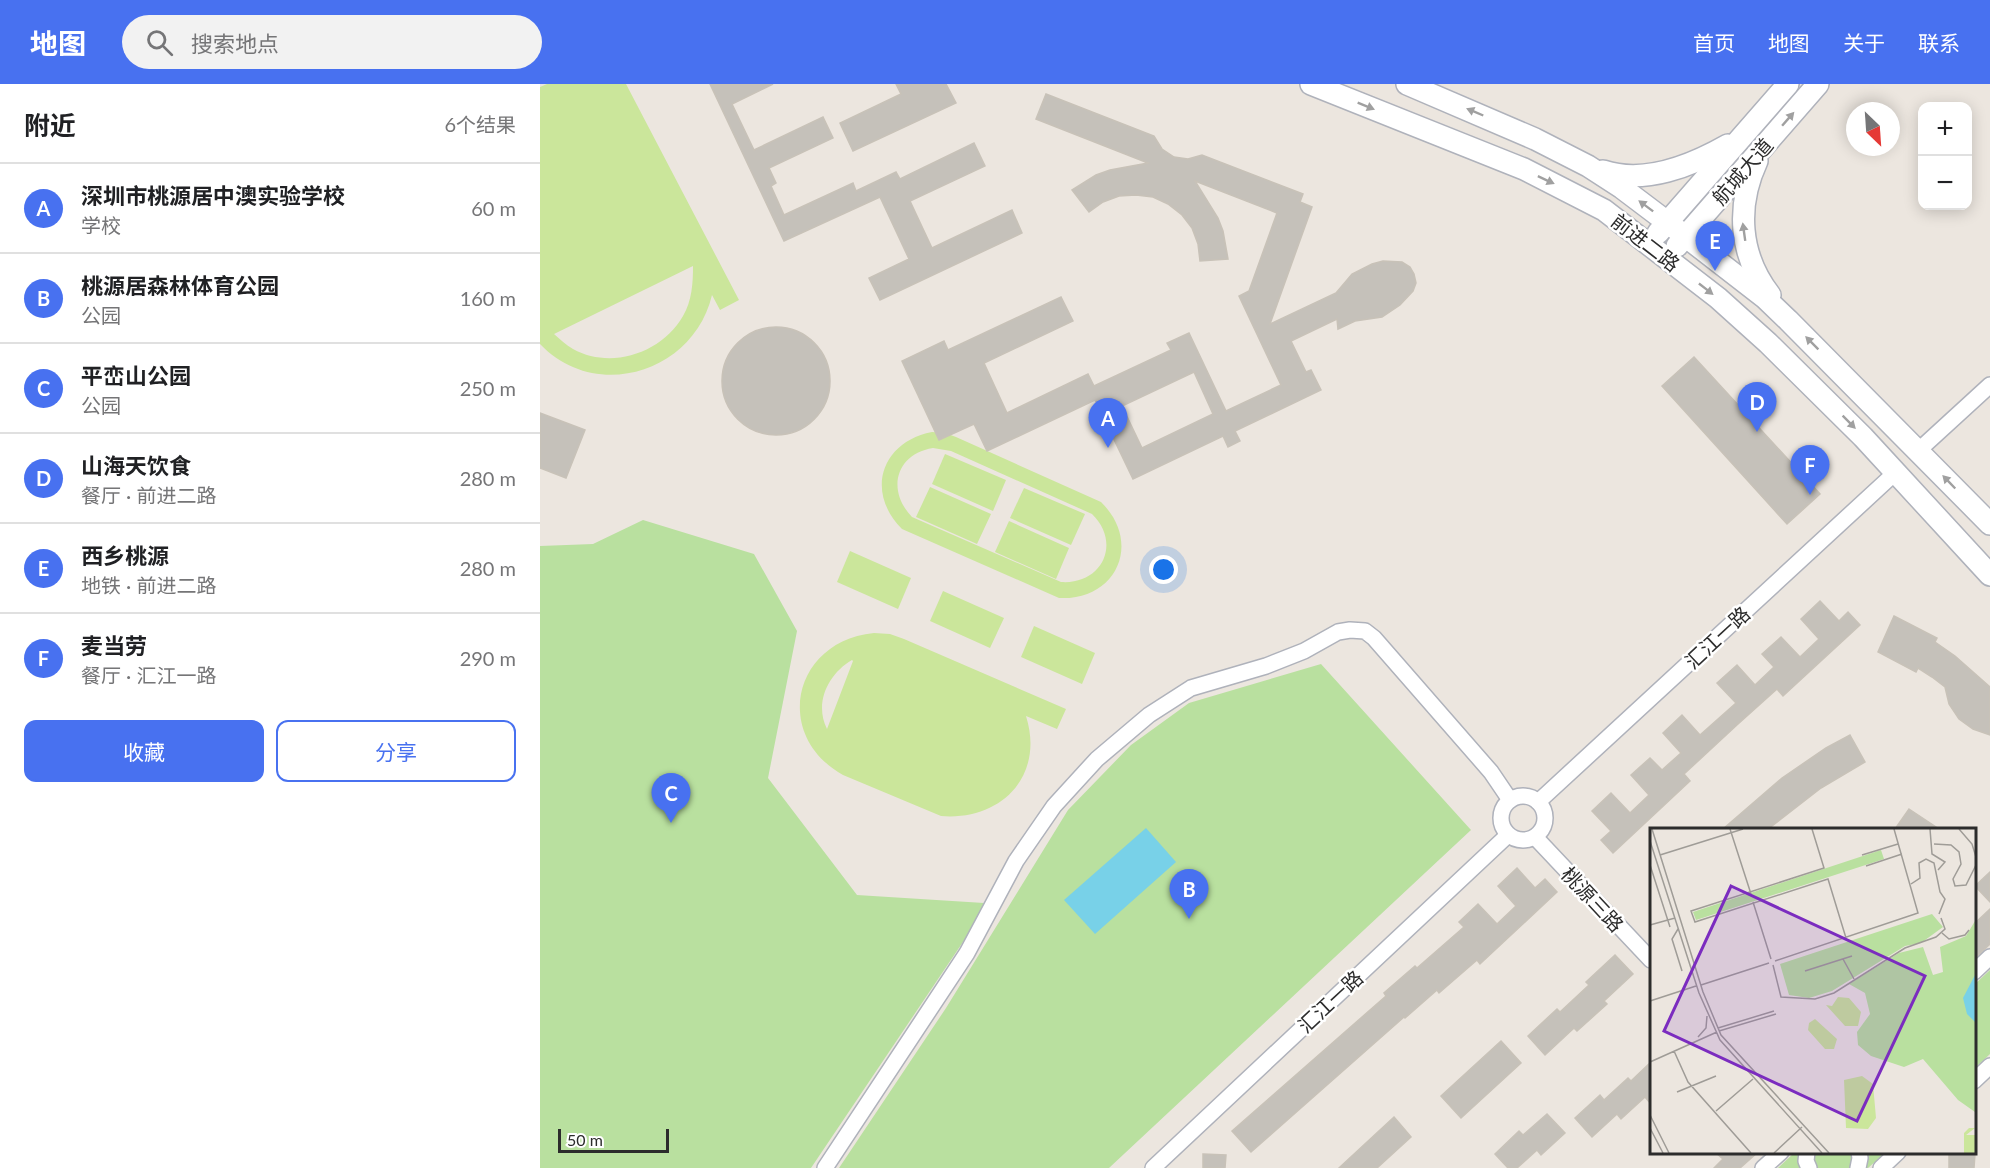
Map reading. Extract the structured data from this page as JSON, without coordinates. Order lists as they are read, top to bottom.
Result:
{
  "streets": {
    "main road": ["航城大道", "前进二路"],
    "street": ["汇江一路", "桃源三路"]
  },
  "crossings": [
    ["航城大道", "前进二路"],
    ["前进二路", "汇江一路"],
    ["汇江一路", "桃源三路"]
  ],
  "scale_bar": "50 m",
  "north": "bottom right",
  "page": {
    "header": "地图",
    "search": "搜索地点",
    "nav": [
      "首页",
      "地图",
      "关于",
      "联系"
    ],
    "heading": ["附近", "6个结果"],
    "map_buttons": ["+", "−"],
    "list": [
      {
        "mark": "A",
        "name": "深圳市桃源居中澳实验学校",
        "note": "学校",
        "value": "60 m"
      },
      {
        "mark": "B",
        "name": "桃源居森林体育公园",
        "note": "公园",
        "value": "160 m"
      },
      {
        "mark": "C",
        "name": "平峦山公园",
        "note": "公园",
        "value": "250 m"
      },
      {
        "mark": "D",
        "name": "山海天饮食",
        "note": "餐厅 · 前进二路",
        "value": "280 m"
      },
      {
        "mark": "E",
        "name": "西乡桃源",
        "note": "地铁 · 前进二路",
        "value": "280 m"
      },
      {
        "mark": "F",
        "name": "麦当劳",
        "note": "餐厅 · 汇江一路",
        "value": "290 m"
      }
    ],
    "pins": [
      "E",
      "D",
      "A",
      "F",
      "C",
      "B"
    ],
    "buttons": ["收藏", "分享"],
    "scale": "50 m"
  }
}
